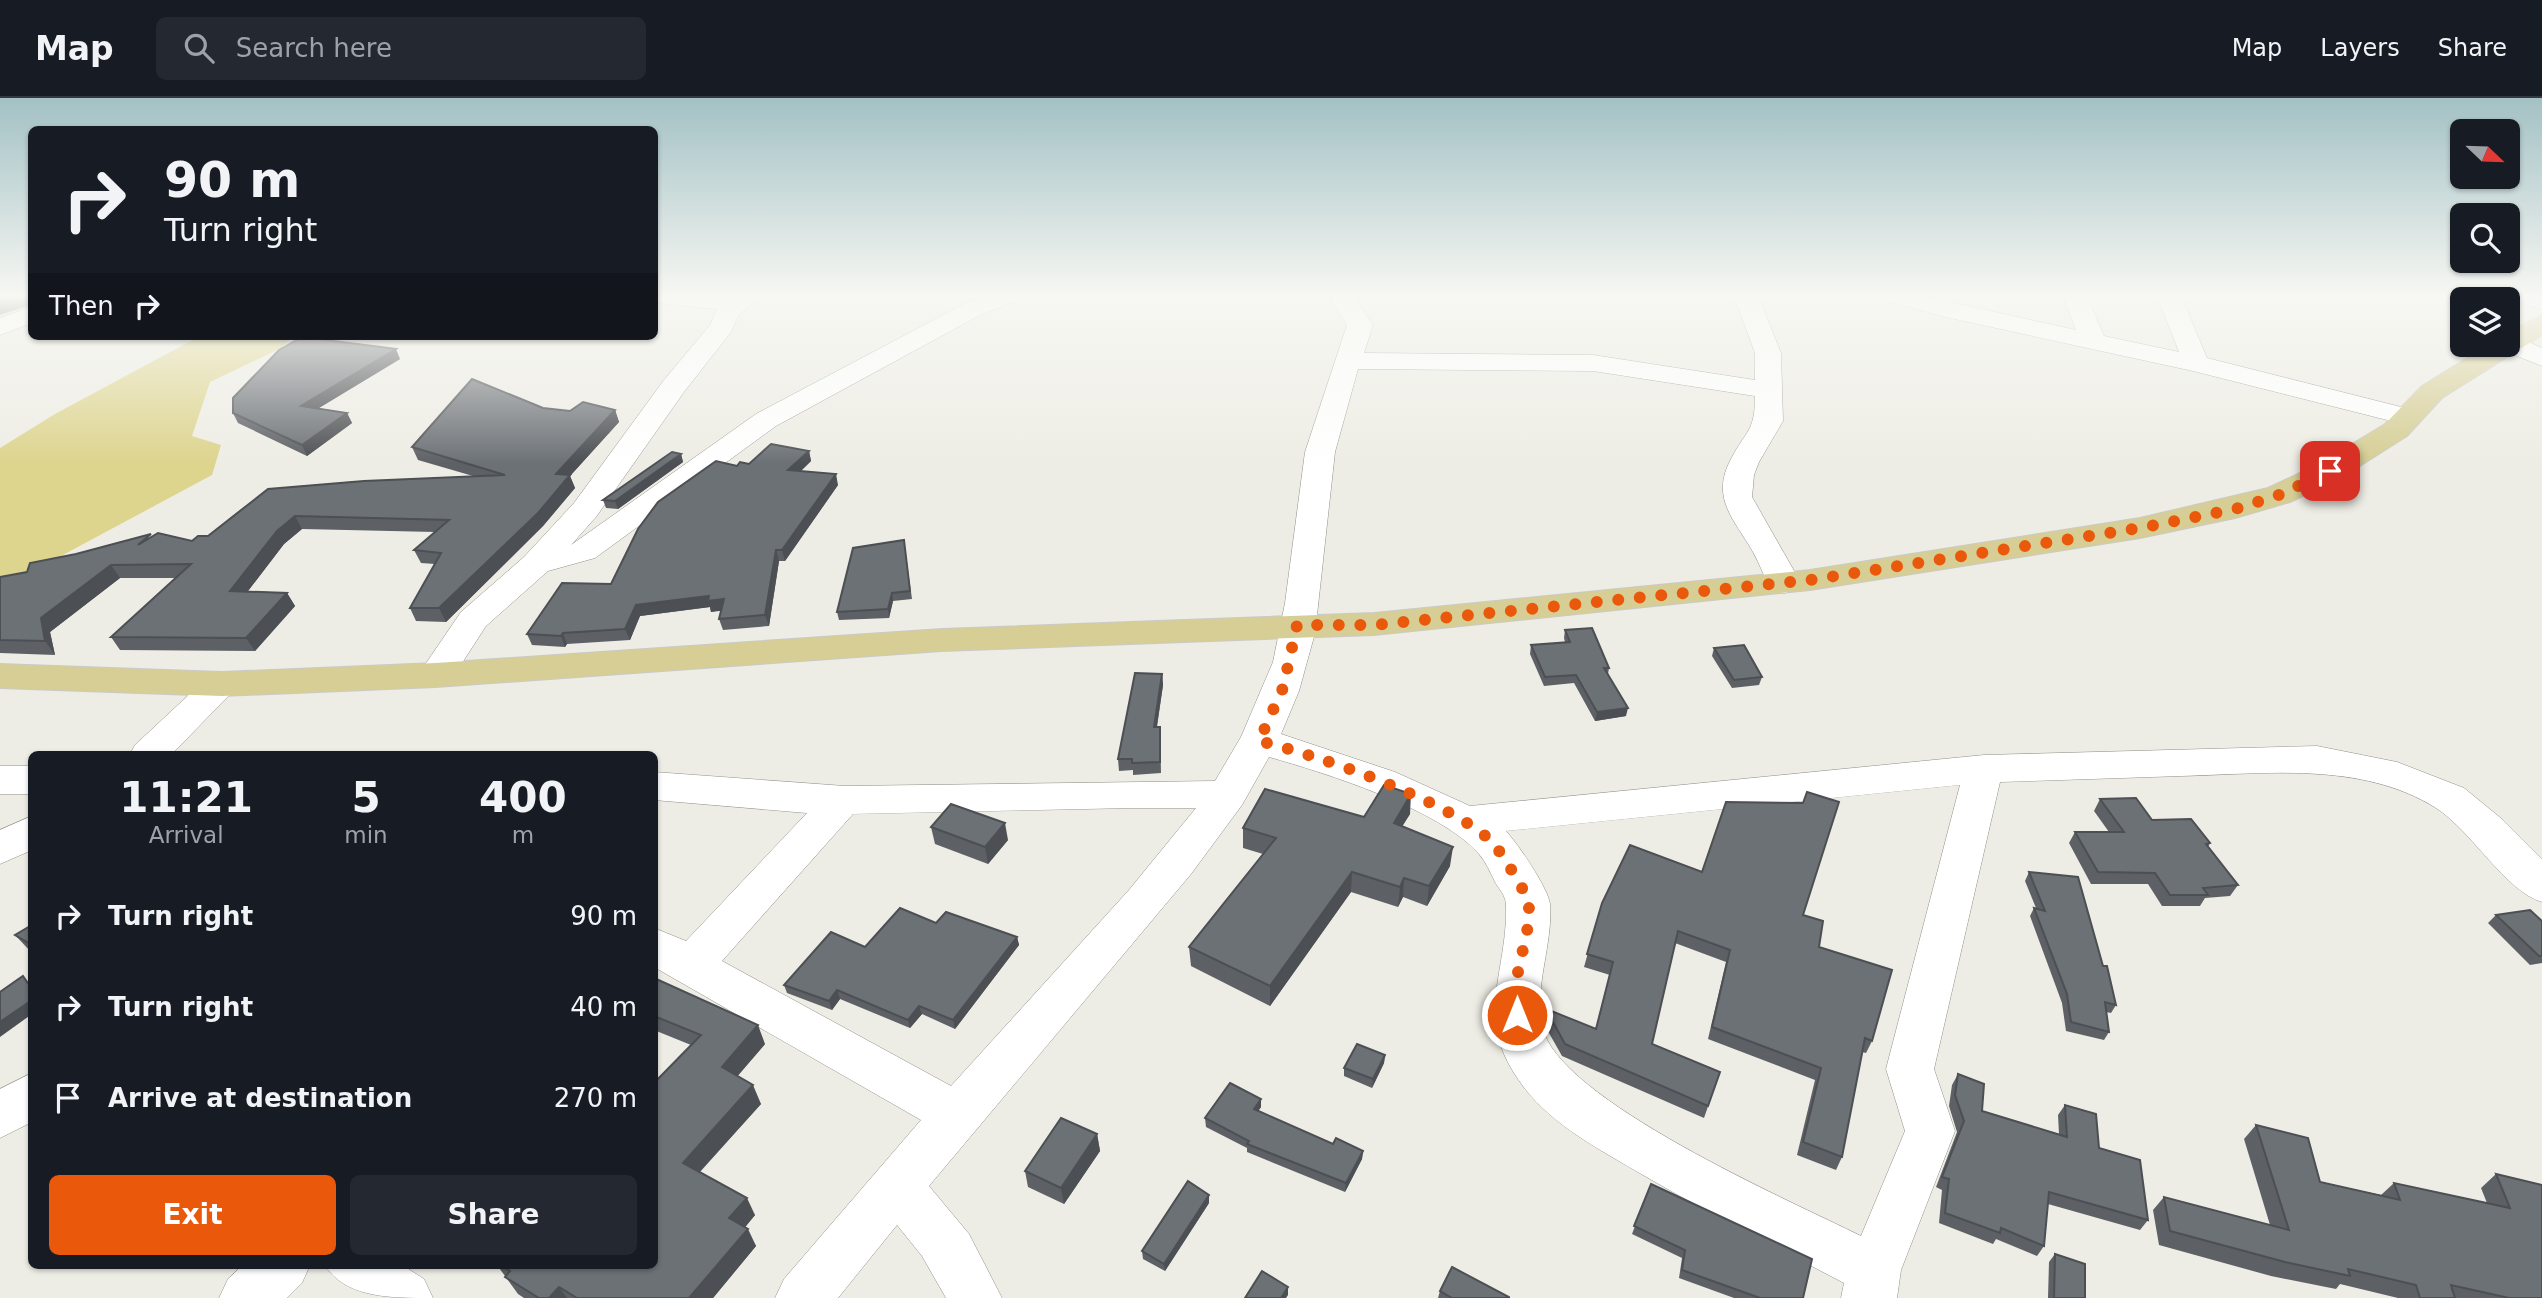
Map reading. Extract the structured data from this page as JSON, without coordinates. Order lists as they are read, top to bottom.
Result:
{
  "north": "bottom right",
  "page": {
    "header": "Map",
    "search": "Search here",
    "nav": ["Map", "Layers", "Share"],
    "turn": ["90 m", "Turn right"],
    "then": "Then",
    "eta": [
      "11:21",
      "Arrival",
      "5",
      "min",
      "400",
      "m"
    ],
    "list": [
      {
        "name": "Turn right",
        "value": "90 m"
      },
      {
        "name": "Turn right",
        "value": "40 m"
      },
      {
        "name": "Arrive at destination",
        "value": "270 m"
      }
    ],
    "buttons": ["Exit", "Share"]
  }
}
